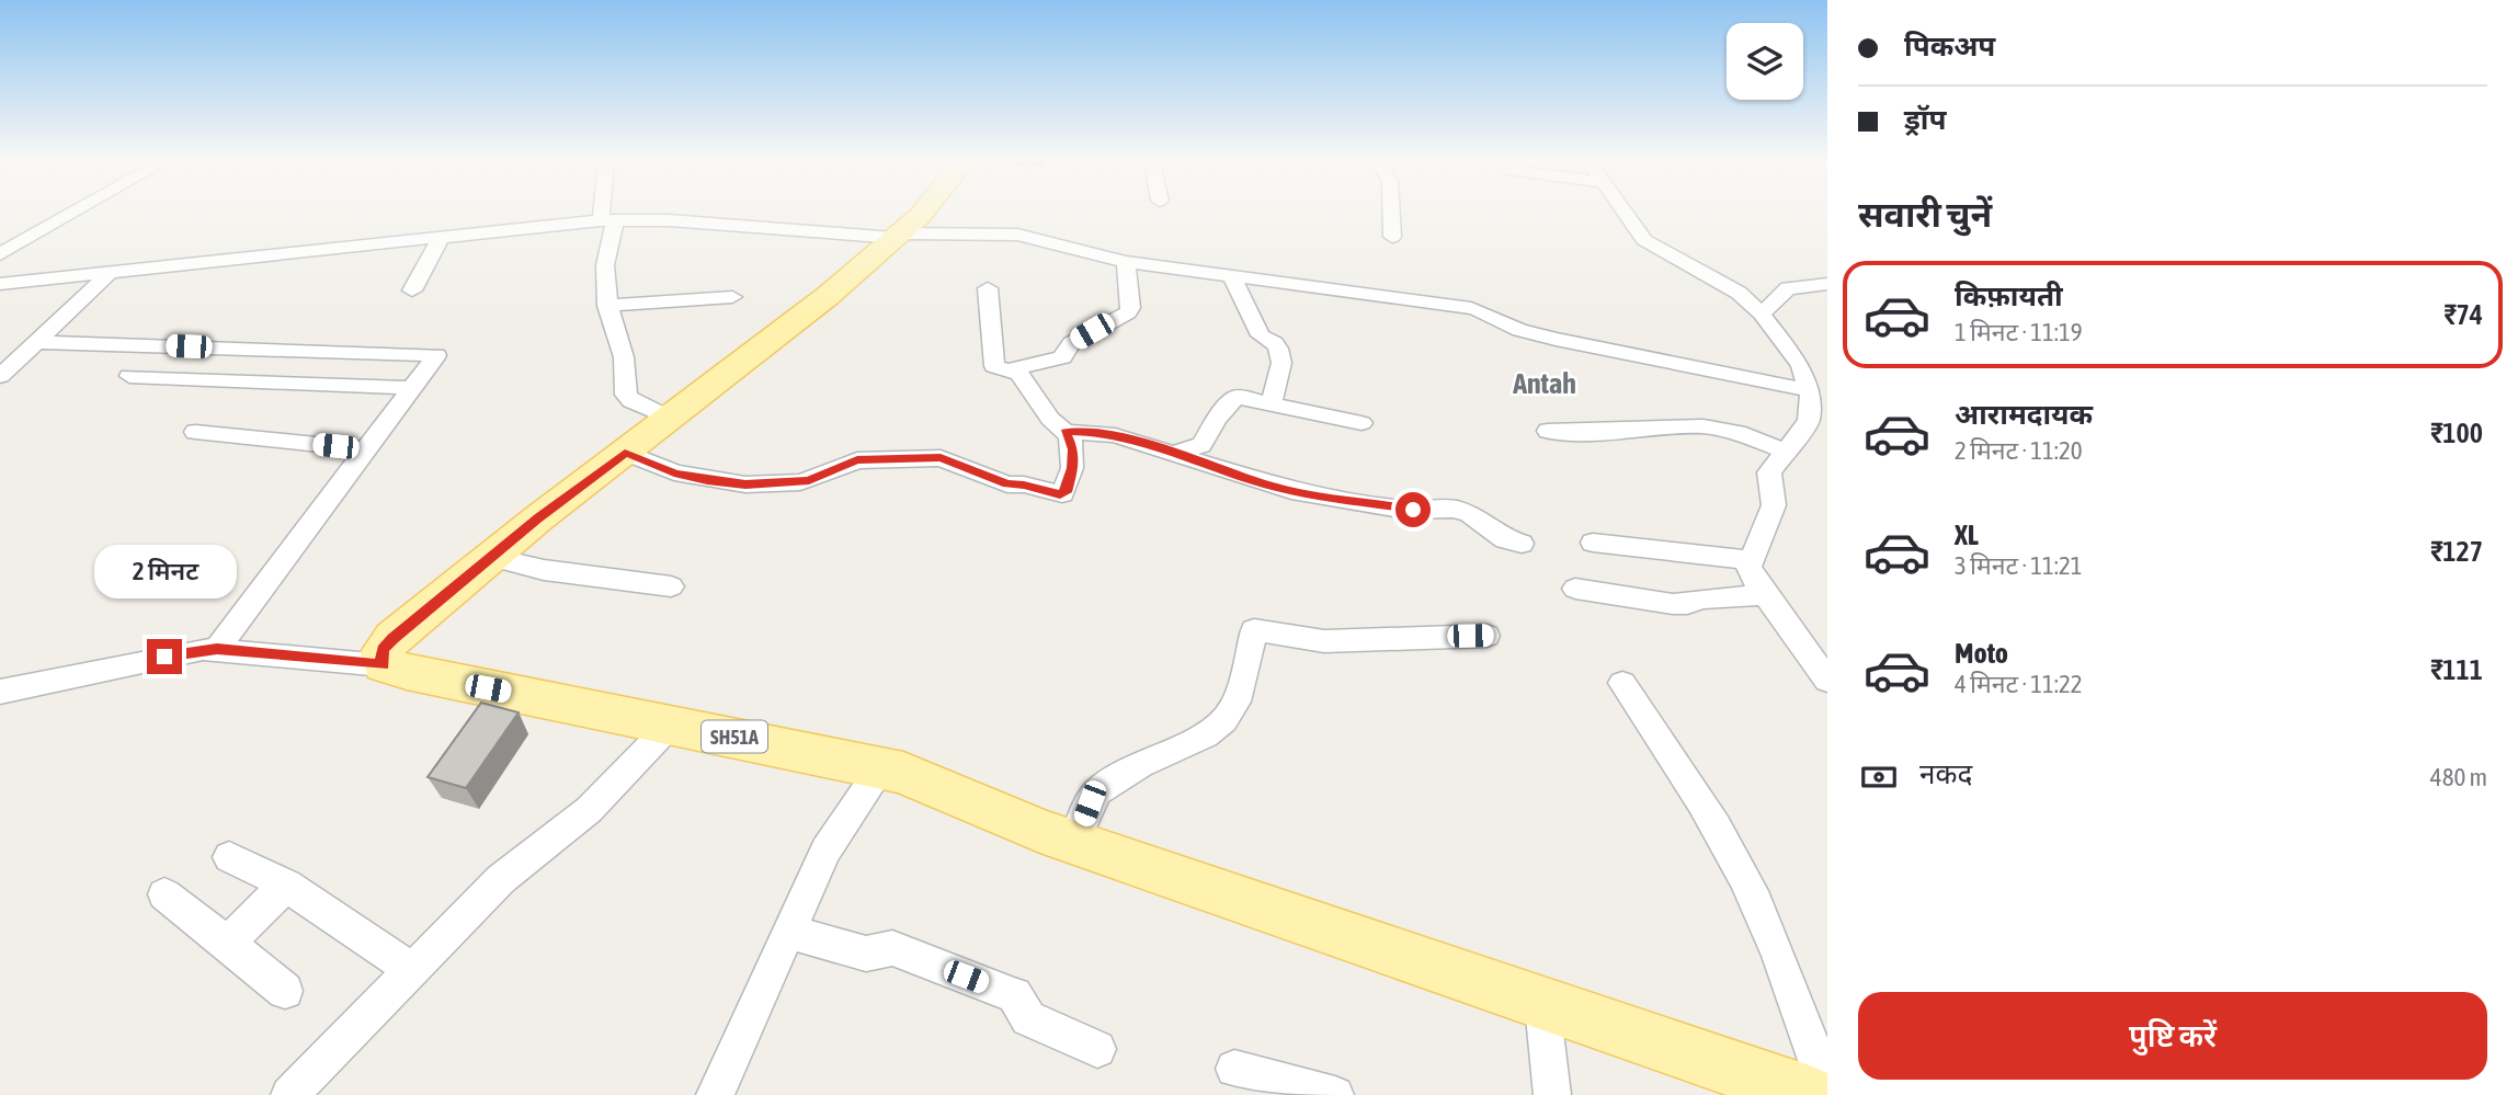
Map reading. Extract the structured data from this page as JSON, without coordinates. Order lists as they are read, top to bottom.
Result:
{
  "streets": {
    "main road": ["SH51A"]
  },
  "districts": ["Antah"],
  "page": {
    "banner": ["पिकअप", "ड्रॉप"],
    "heading": "सवारी चुनें",
    "list": [
      {
        "name": "किफ़ायती",
        "note": "1 मिनट · 11:19",
        "value": "₹74"
      },
      {
        "name": "आरामदायक",
        "note": "2 मिनट · 11:20",
        "value": "₹100"
      },
      {
        "name": "XL",
        "note": "3 मिनट · 11:21",
        "value": "₹127"
      },
      {
        "name": "Moto",
        "note": "4 मिनट · 11:22",
        "value": "₹111"
      }
    ],
    "bubble": "2 मिनट",
    "pay": ["नकद", "480 m"],
    "buttons": "पुष्टि करें"
  }
}
